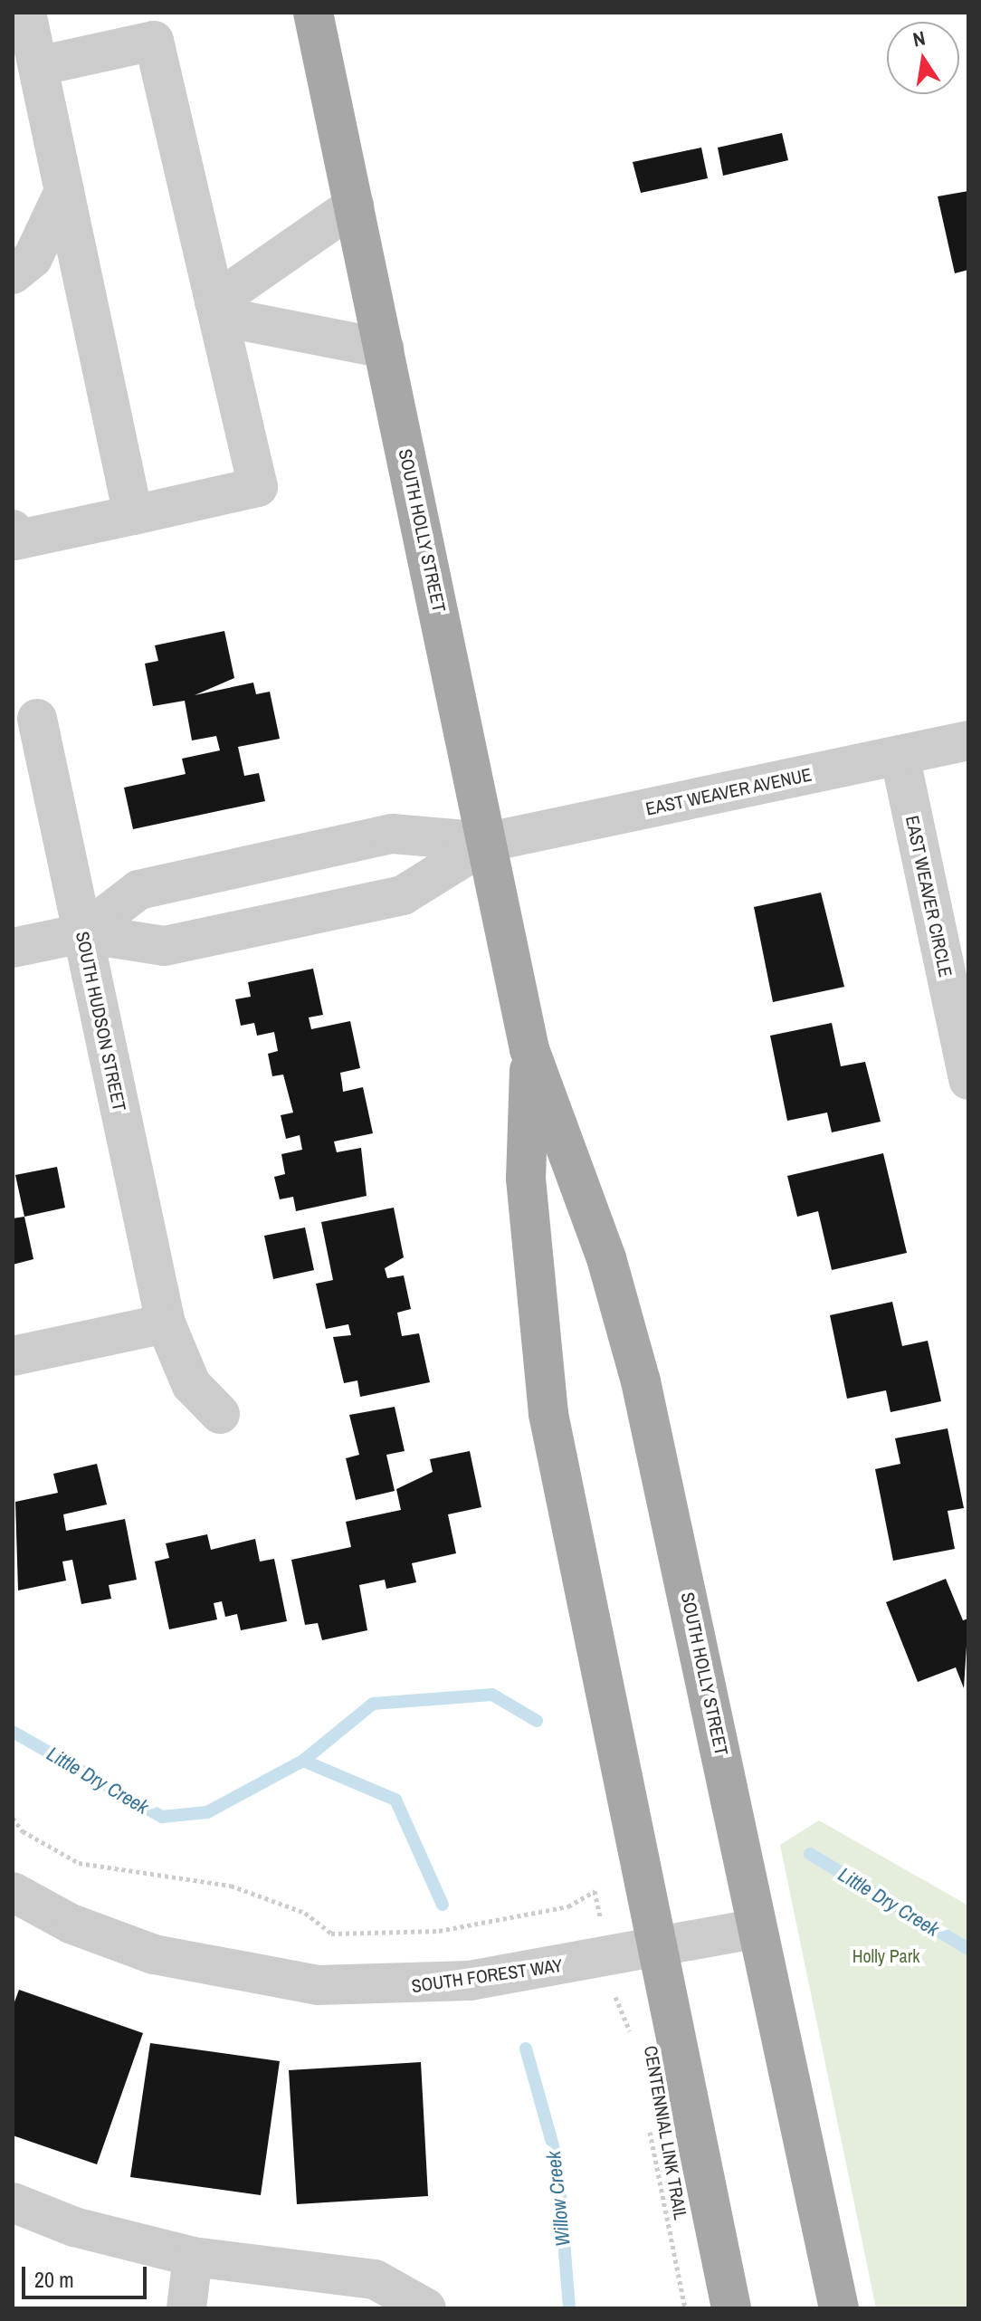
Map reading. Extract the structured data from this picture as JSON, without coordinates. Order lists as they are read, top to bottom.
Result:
{
  "streets": {
    "main road": ["SOUTH HOLLY STREET"],
    "street": [
      "EAST WEAVER AVENUE",
      "EAST WEAVER CIRCLE",
      "SOUTH HUDSON STREET",
      "SOUTH FOREST WAY"
    ],
    "path": ["CENTENNIAL LINK TRAIL"]
  },
  "crossings": [
    ["SOUTH HOLLY STREET", "EAST WEAVER AVENUE"],
    ["SOUTH HOLLY STREET", "SOUTH FOREST WAY"],
    ["EAST WEAVER AVENUE", "EAST WEAVER CIRCLE"],
    ["EAST WEAVER AVENUE", "SOUTH HUDSON STREET"],
    ["SOUTH FOREST WAY", "CENTENNIAL LINK TRAIL"]
  ],
  "water": ["Little Dry Creek", "Willow Creek"],
  "parks": ["Holly Park"],
  "scale_bar": "20 m",
  "north": "top"
}
